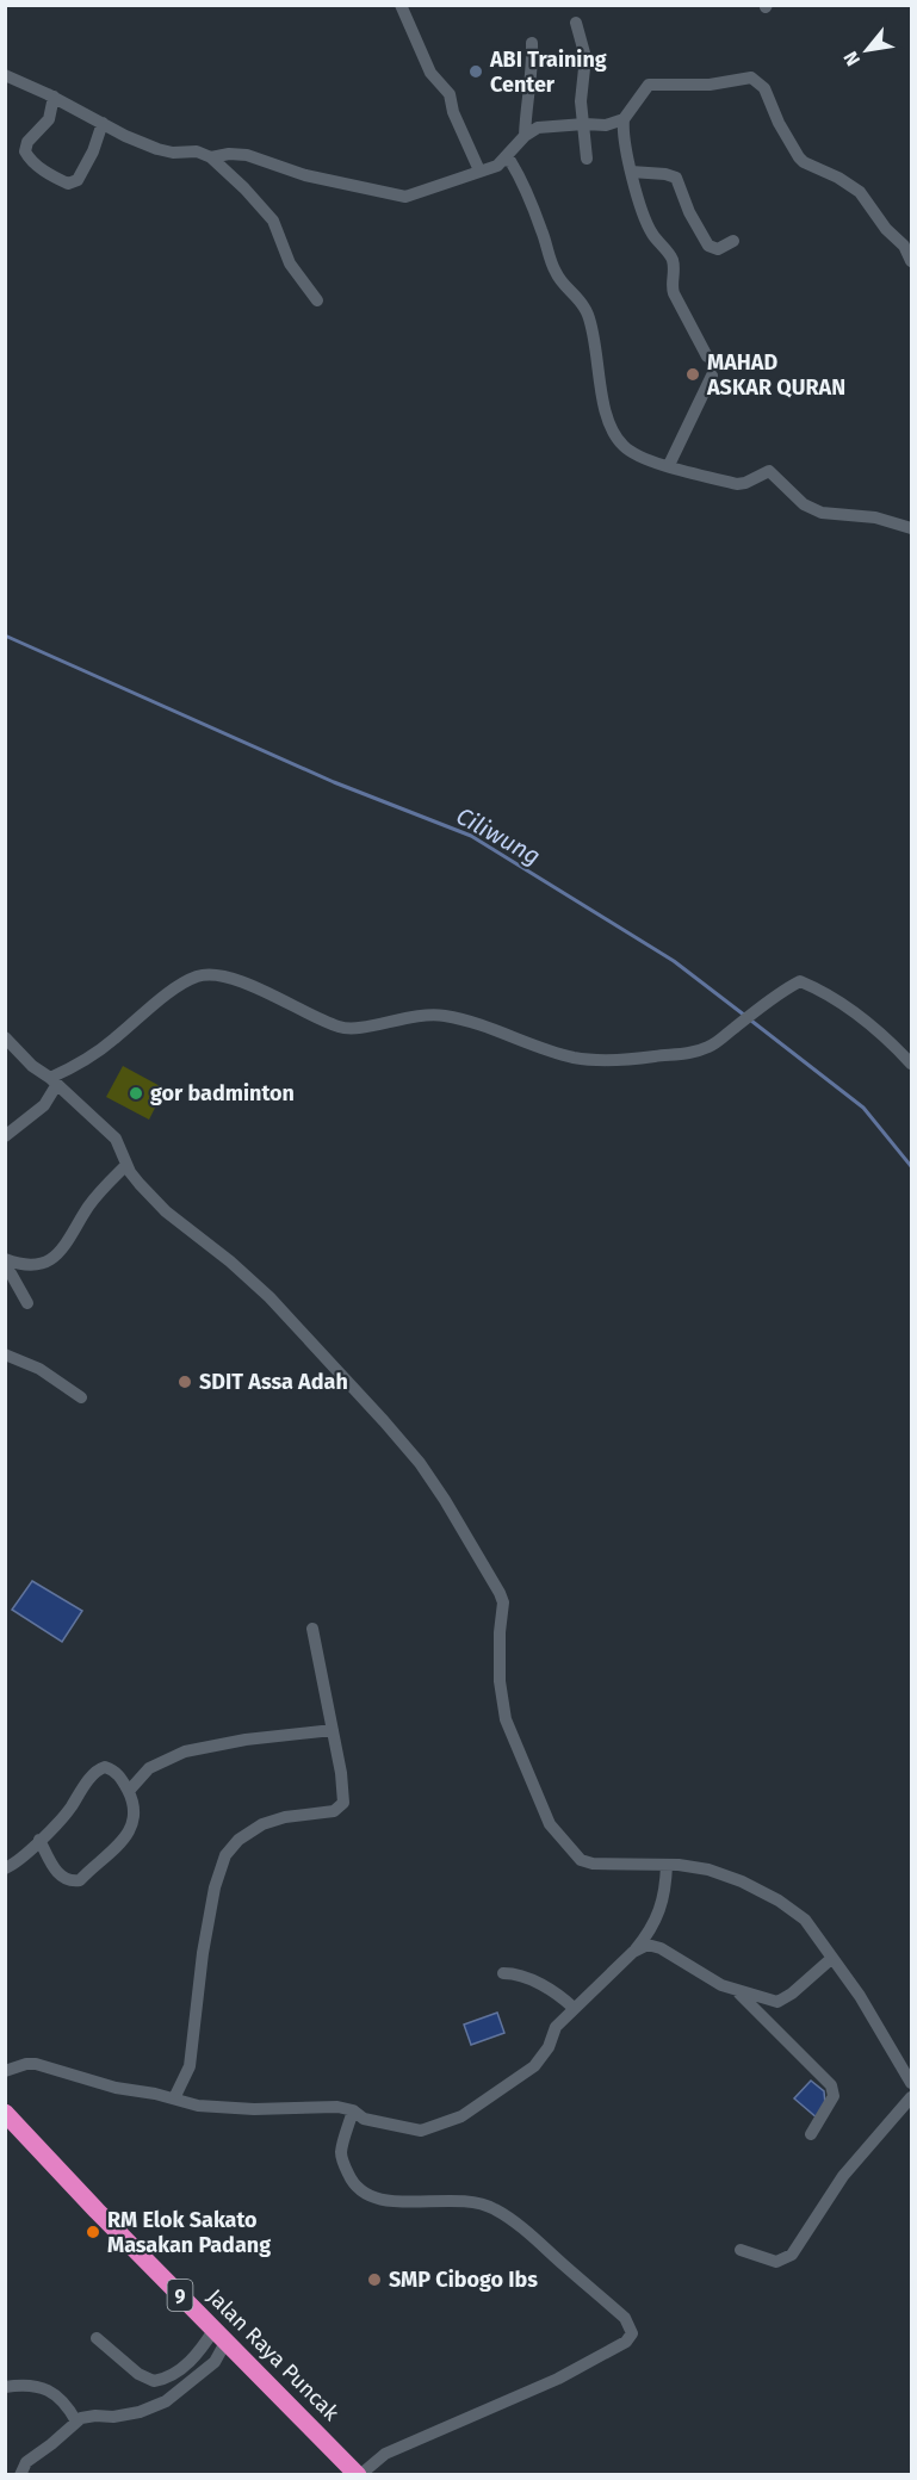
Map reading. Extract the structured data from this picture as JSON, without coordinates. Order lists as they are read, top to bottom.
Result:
{
  "streets": {
    "highway": ["9", "Jalan Raya Puncak"]
  },
  "water": ["Ciliwung"],
  "places": [
    "ABI Training Center",
    "MAHAD ASKAR QURAN",
    "gor badminton",
    "SDIT Assa Adah",
    "RM Elok Sakato Masakan Padang",
    "SMP Cibogo Ibs"
  ],
  "north": "bottom left"
}
